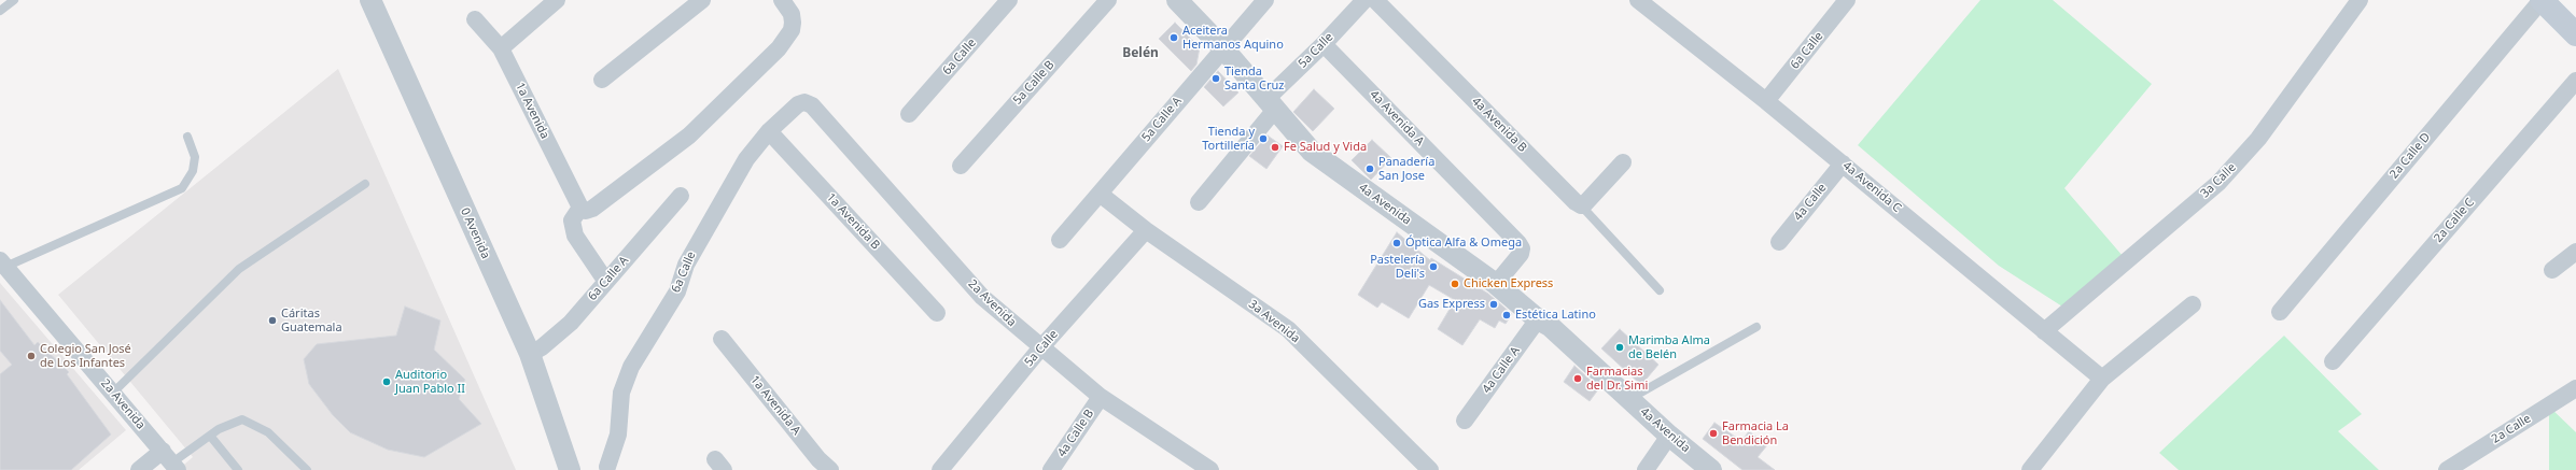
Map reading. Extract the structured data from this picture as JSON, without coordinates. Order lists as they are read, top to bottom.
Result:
{
  "streets": {
    "street": [
      "5a Calle",
      "6a Calle",
      "5a Calle B",
      "1a Avenida",
      "4a Avenida A",
      "5a Calle A",
      "4a Avenida B",
      "2a Calle D",
      "3a Calle",
      "4a Avenida C",
      "4a Calle",
      "4a Avenida",
      "2a Calle C",
      "1a Avenida B",
      "0 Avenida",
      "6a Calle A",
      "2a Avenida",
      "3a Avenida",
      "4a Calle A",
      "1a Avenida A",
      "2a Calle",
      "4a Calle B"
    ]
  },
  "crossings": [
    ["5a Calle", "4a Avenida A"],
    ["5a Calle", "4a Avenida"],
    ["5a Calle", "2a Avenida"],
    ["5a Calle", "3a Avenida"],
    ["6a Calle", "4a Avenida C"],
    ["6a Calle", "1a Avenida B"],
    ["6a Calle", "2a Avenida"],
    ["4a Avenida A", "4a Avenida"],
    ["5a Calle A", "4a Avenida"],
    ["5a Calle A", "3a Avenida"],
    ["3a Calle", "4a Avenida C"],
    ["4a Avenida C", "4a Calle"],
    ["4a Avenida", "4a Calle A"],
    ["0 Avenida", "6a Calle A"],
    ["2a Avenida", "4a Calle B"]
  ],
  "districts": ["Belén"],
  "places": [
    "Aceitera Hermanos Aquino",
    "Tienda Santa Cruz",
    "Tienda y Tortillería",
    "Fe Salud y Vida",
    "Panadería San Jose",
    "Óptica Alfa & Omega",
    "Pastelería Deli's",
    "Chicken Express",
    "Gas Express",
    "Estética Latino",
    "Cáritas Guatemala",
    "Marimba Alma de Belén",
    "Colegio San José de Los Infantes",
    "Farmacias del Dr. Simi",
    "Auditorio Juan Pablo II",
    "Farmacia La Bendición"
  ]
}
